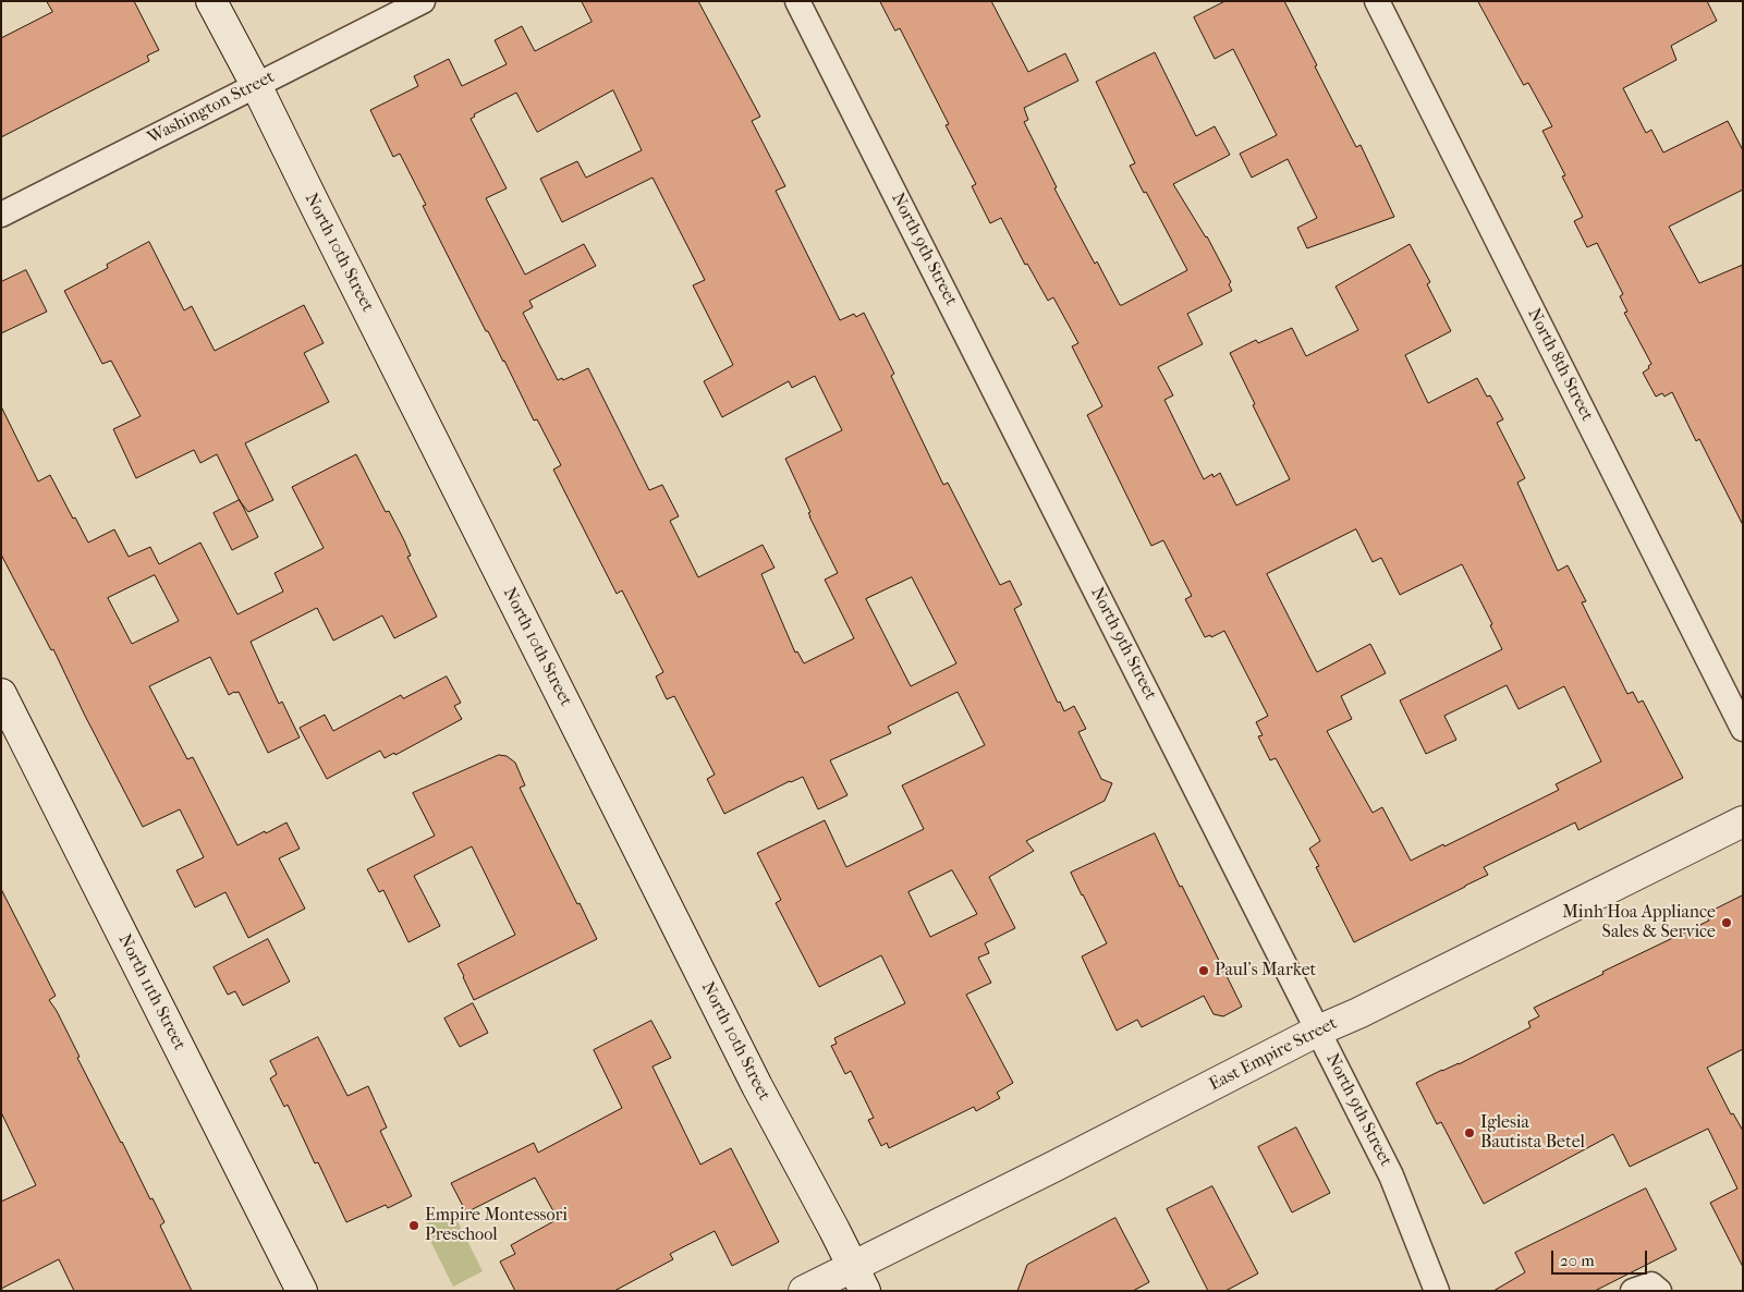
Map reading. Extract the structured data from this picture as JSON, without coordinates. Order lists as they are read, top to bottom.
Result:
{
  "streets": {
    "main road": ["North 10th Street", "North 11th Street", "East Empire Street"],
    "street": ["Washington Street", "North 9th Street", "North 8th Street"]
  },
  "crossings": [
    ["Washington Street", "North 10th Street"],
    ["North 9th Street", "East Empire Street"],
    ["North 10th Street", "East Empire Street"]
  ],
  "places": [
    "Minh Hoa Appliance Sales & Service",
    "Paul’s Market",
    "Iglesia Bautista Betel",
    "Empire Montessori Preschool"
  ],
  "scale_bar": "20 m"
}
